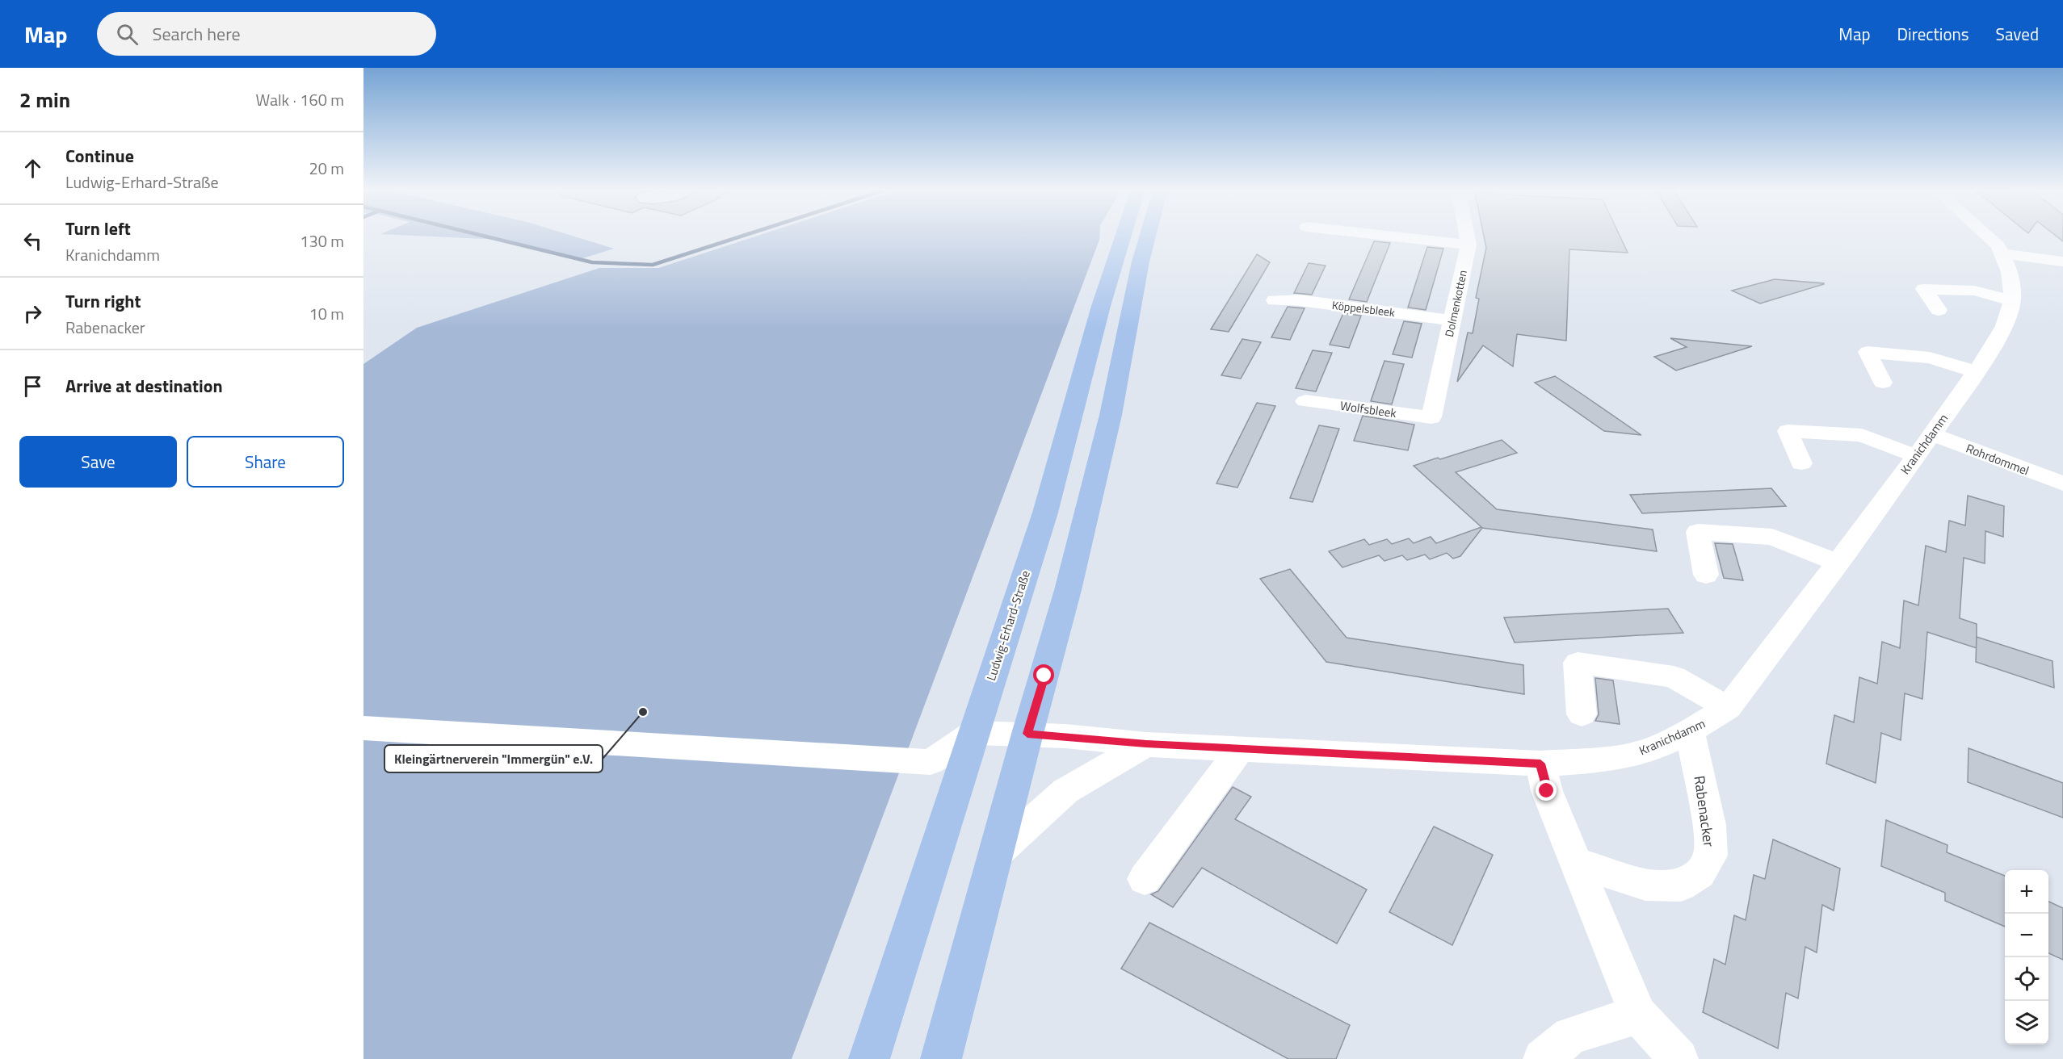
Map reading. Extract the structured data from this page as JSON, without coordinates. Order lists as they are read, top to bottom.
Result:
{
  "streets": {
    "main road": ["Ludwig-Erhard-Straße"],
    "street": [
      "Dolmenkotten",
      "Köppelsbleek",
      "Wolfsbleek",
      "Kranichdamm",
      "Rohrdommel",
      "Rabenacker"
    ]
  },
  "crossings": [
    ["Dolmenkotten", "Köppelsbleek"],
    ["Dolmenkotten", "Wolfsbleek"],
    ["Kranichdamm", "Rohrdommel"],
    ["Kranichdamm", "Ludwig-Erhard-Straße"],
    ["Kranichdamm", "Rabenacker"]
  ],
  "places": ["Kleingärtnerverein \"Immergün\" e.V."],
  "page": {
    "header": "Map",
    "search": "Search here",
    "nav": ["Map", "Directions", "Saved"],
    "heading": ["2 min", "Walk · 160 m"],
    "list": [
      ["Continue", "Ludwig-Erhard-Straße", "20 m"],
      ["Turn left", "Kranichdamm", "130 m"],
      ["Turn right", "Rabenacker", "10 m"],
      "Arrive at destination"
    ],
    "buttons": ["Save", "Share"],
    "map_buttons": ["+", "−"]
  }
}
